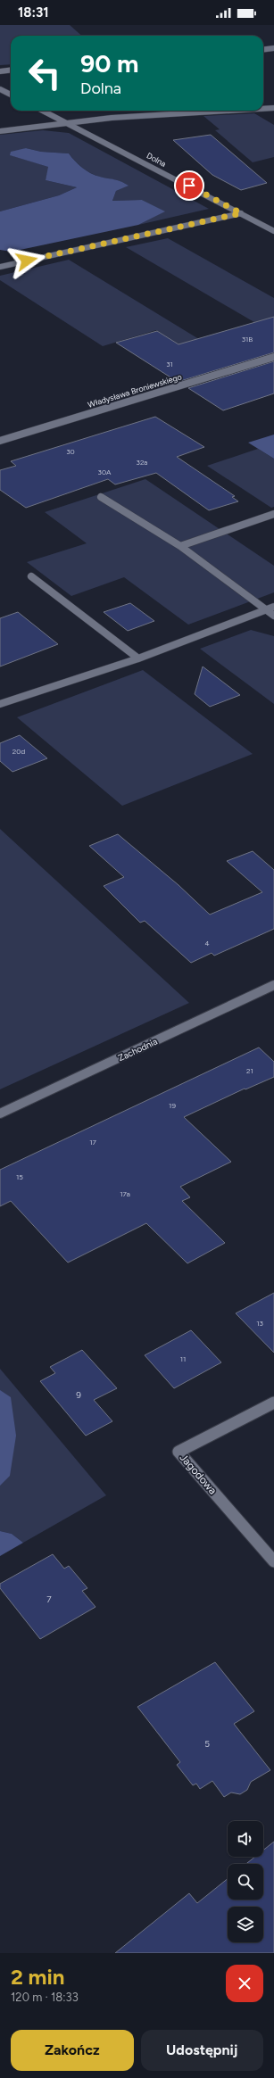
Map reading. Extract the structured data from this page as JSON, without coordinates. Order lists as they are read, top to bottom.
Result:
{
  "streets": {
    "street": [
      "Dolna",
      "Władysława Broniewskiego",
      "Zachodnia",
      "Jagodowa"
    ]
  },
  "house_numbers": [
    "31B",
    "31",
    "30",
    "32a",
    "30A",
    "20d",
    "4",
    "21",
    "19",
    "17",
    "15",
    "17a",
    "13",
    "11",
    "9",
    "7",
    "5"
  ],
  "page": {
    "status": "18:31",
    "turn": ["90 m", "Dolna"],
    "heading": ["2 min", "120 m · 18:33"],
    "buttons": ["Zakończ", "Udostępnij"]
  }
}
